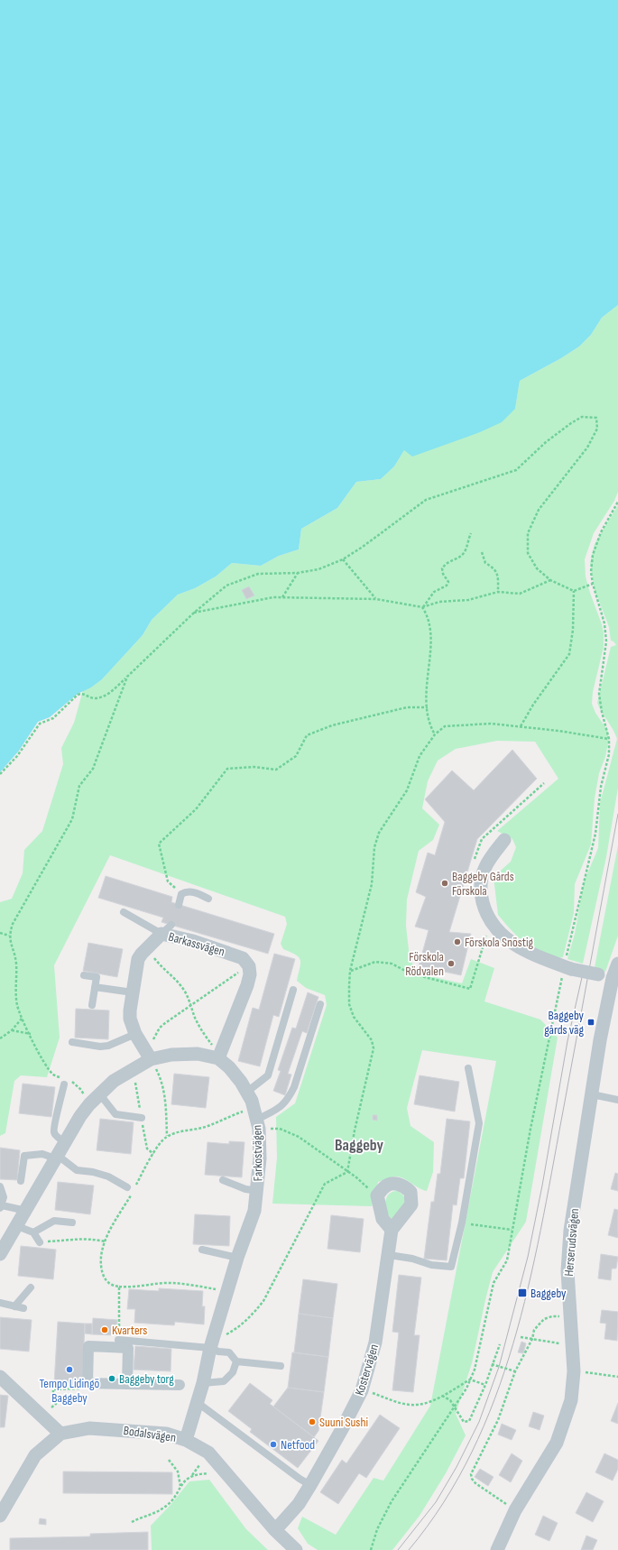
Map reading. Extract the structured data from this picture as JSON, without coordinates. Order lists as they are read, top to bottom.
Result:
{
  "streets": {
    "street": [
      "Barkassvägen",
      "Farkostvägen",
      "Herserudsvägen",
      "Kostervägen",
      "Bodalsvägen"
    ]
  },
  "crossings": [
    ["Farkostvägen", "Bodalsvägen"],
    ["Kostervägen", "Bodalsvägen"]
  ],
  "districts": ["Baggeby"],
  "places": {
    "other": [
      "Baggeby Gårds Förskola",
      "Förskola Snöstig",
      "Förskola Rödvalen",
      "Kvarters",
      "Tempo Lidingö Baggeby",
      "Baggeby torg",
      "Suuni Sushi",
      "Netfood"
    ],
    "transit": ["Baggeby gårds väg", "Baggeby"]
  }
}
